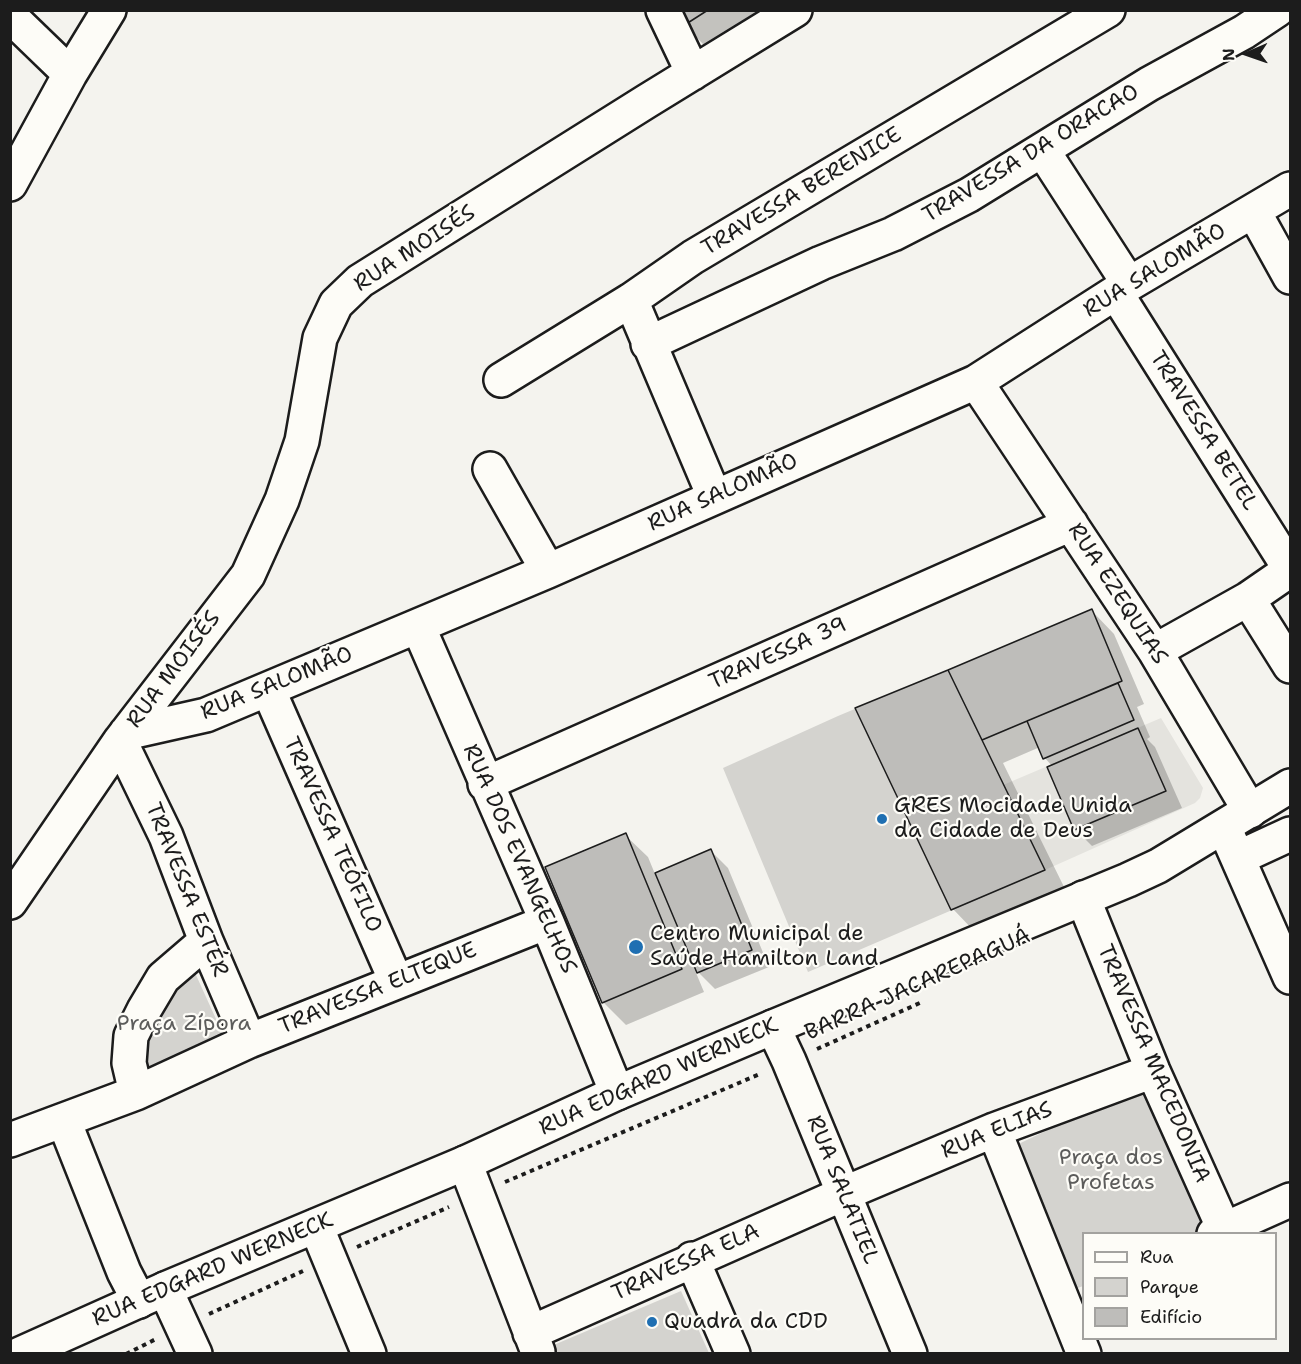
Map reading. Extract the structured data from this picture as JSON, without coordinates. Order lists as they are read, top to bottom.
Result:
{
  "streets": {
    "street": [
      "TRAVESSA DA ORACAO",
      "TRAVESSA BERENICE",
      "RUA MOISÉS",
      "RUA SALOMÃO",
      "TRAVESSA BETEL",
      "RUA EZEQUIAS",
      "TRAVESSA 39",
      "TRAVESSA TEÓFILO",
      "RUA DOS EVANGELHOS",
      "TRAVESSA ESTÉR",
      "TRAVESSA ELTEQUE",
      "TRAVESSA MACEDONIA",
      "RUA EDGARD WERNECK",
      "RUA ELIAS",
      "RUA SALATIEL",
      "TRAVESSA ELA"
    ],
    "path": ["BARRA JACAREPAGUÁ"]
  },
  "crossings": [
    ["TRAVESSA DA ORACAO", "TRAVESSA BETEL"],
    ["RUA MOISÉS", "RUA SALOMÃO"],
    ["RUA MOISÉS", "TRAVESSA ESTÉR"],
    ["RUA SALOMÃO", "TRAVESSA BETEL"],
    ["RUA SALOMÃO", "RUA EZEQUIAS"],
    ["RUA SALOMÃO", "TRAVESSA TEÓFILO"],
    ["RUA SALOMÃO", "RUA DOS EVANGELHOS"],
    ["RUA SALOMÃO", "TRAVESSA ESTÉR"],
    ["RUA EZEQUIAS", "TRAVESSA 39"],
    ["RUA EZEQUIAS", "RUA EDGARD WERNECK"],
    ["TRAVESSA 39", "RUA DOS EVANGELHOS"],
    ["TRAVESSA TEÓFILO", "TRAVESSA ELTEQUE"],
    ["RUA DOS EVANGELHOS", "TRAVESSA ELTEQUE"],
    ["RUA DOS EVANGELHOS", "RUA EDGARD WERNECK"],
    ["TRAVESSA ESTÉR", "TRAVESSA ELTEQUE"],
    ["BARRA JACAREPAGUÁ", "RUA SALATIEL"],
    ["TRAVESSA MACEDONIA", "RUA EDGARD WERNECK"],
    ["TRAVESSA MACEDONIA", "RUA ELIAS"],
    ["RUA EDGARD WERNECK", "RUA SALATIEL"],
    ["RUA ELIAS", "RUA SALATIEL"],
    ["RUA ELIAS", "TRAVESSA ELA"],
    ["RUA SALATIEL", "TRAVESSA ELA"]
  ],
  "parks": ["Praça Zípora", "Praça dos Profetas"],
  "places": ["GRES Mocidade Unida da Cidade de Deus", "Centro Municipal de Saúde Hamilton Land", "Quadra da CDD"],
  "legend": ["Rua", "Parque", "Edifício"],
  "north": "left"
}
